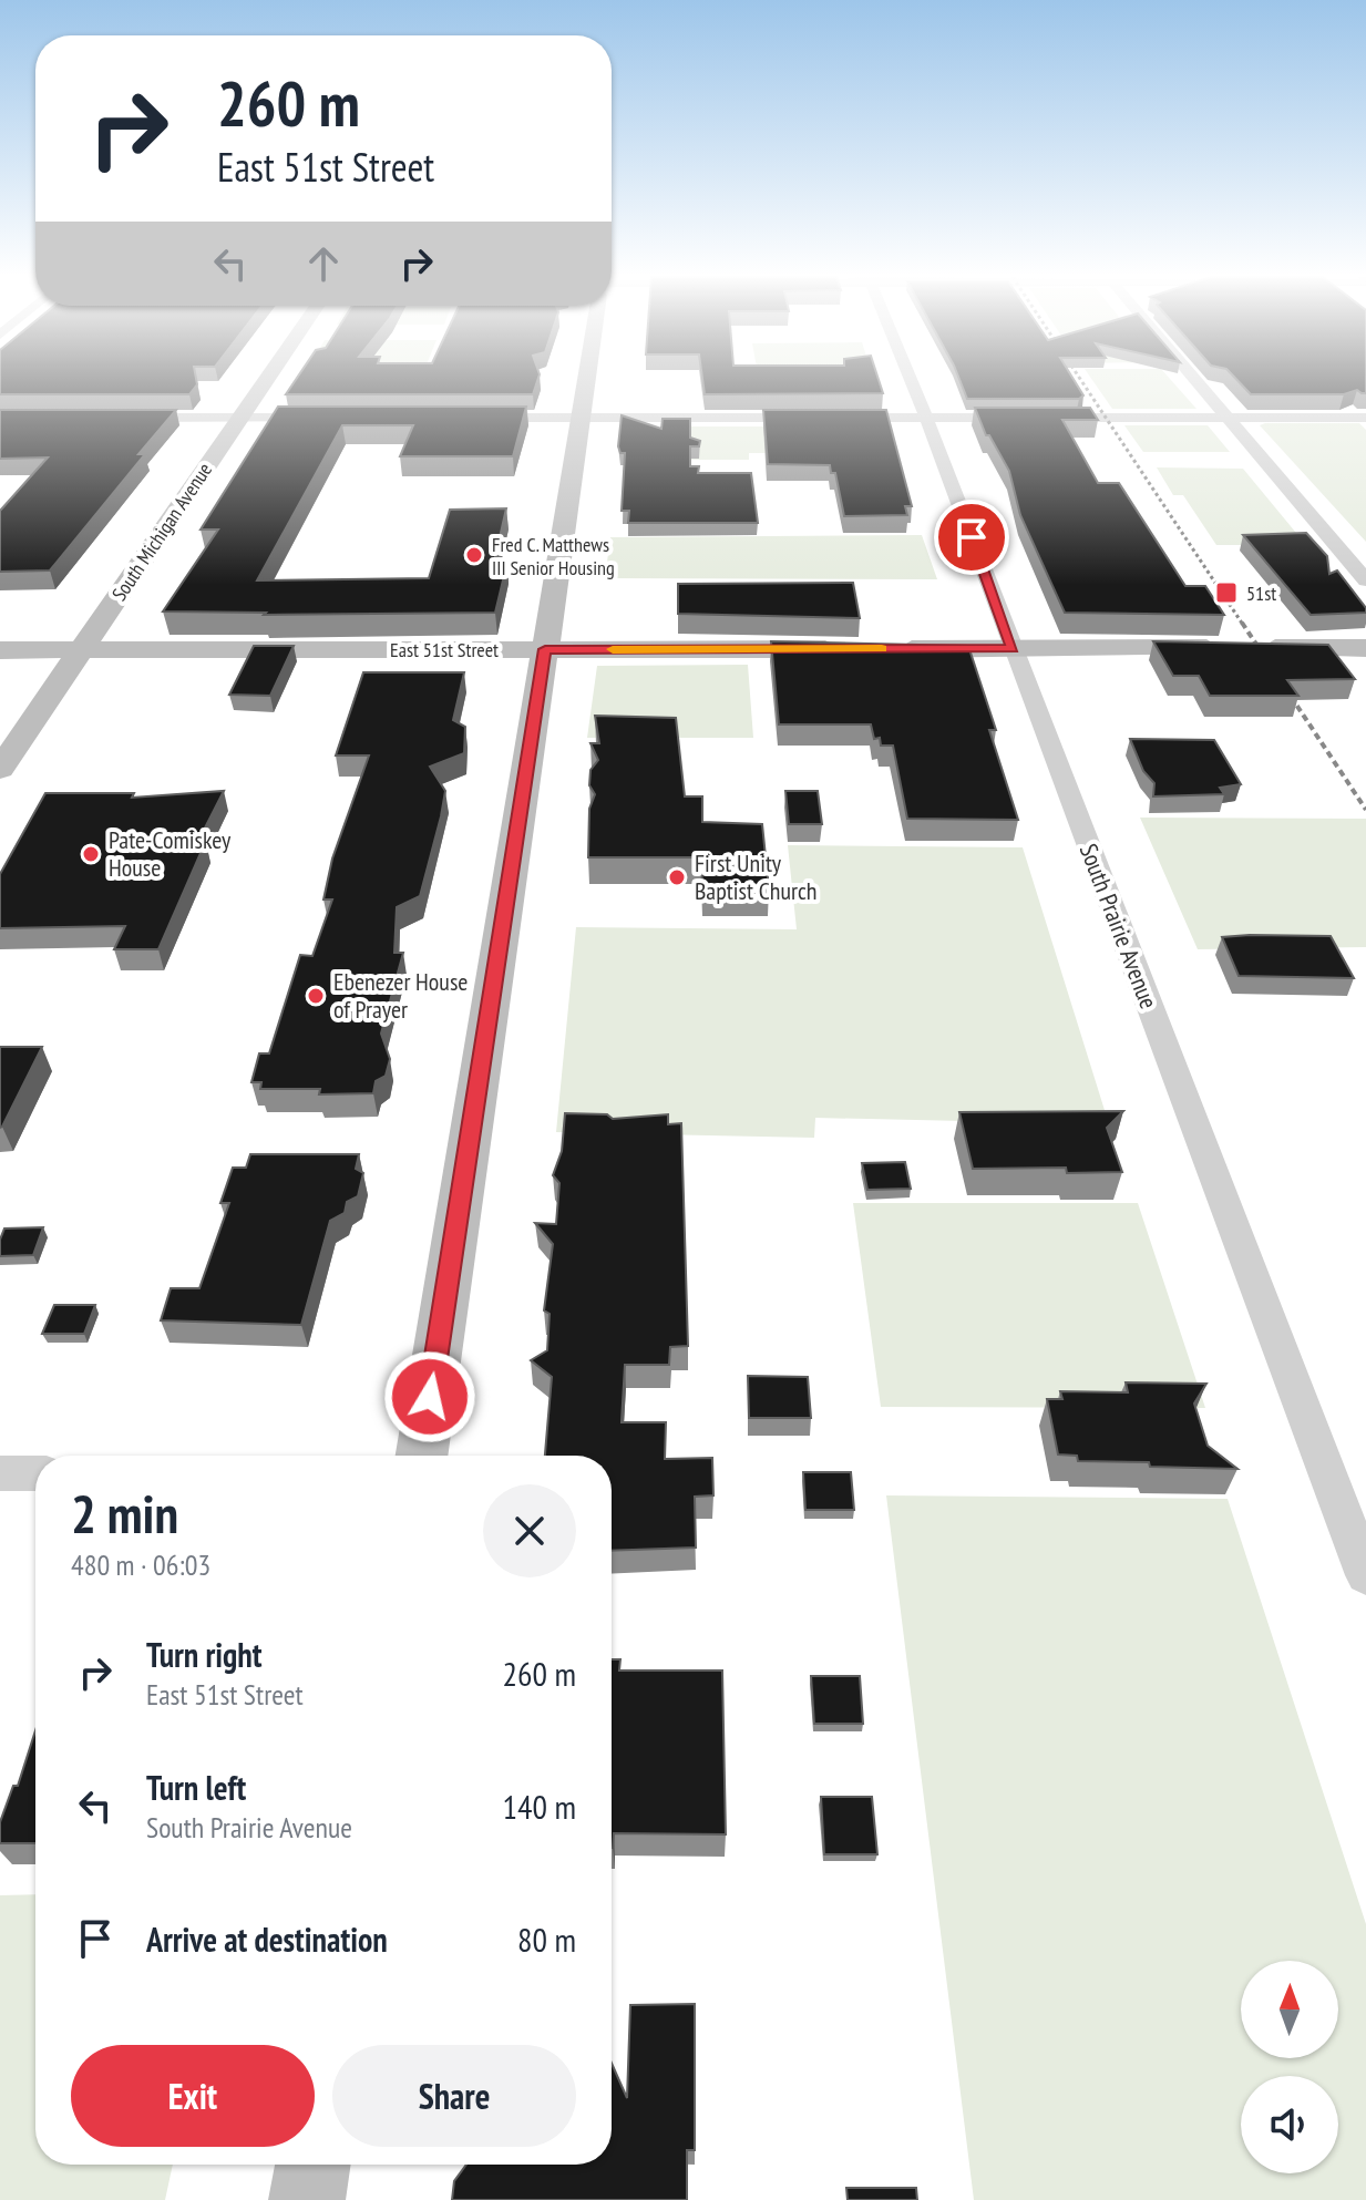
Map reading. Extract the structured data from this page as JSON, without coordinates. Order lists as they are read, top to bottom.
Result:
{
  "streets": {
    "street": ["South Michigan Avenue", "East 51st Street", "South Prairie Avenue"]
  },
  "crossings": [
    ["South Michigan Avenue", "East 51st Street"]
  ],
  "places": {
    "other": [
      "Fred C. Matthews III Senior Housing",
      "Pate-Comiskey House",
      "First Unity Baptist Church",
      "Ebenezer House of Prayer"
    ],
    "transit": ["51st"]
  },
  "north": "top",
  "page": {
    "turn": ["260 m", "East 51st Street"],
    "heading": ["2 min", "480 m · 06:03"],
    "list": [
      {
        "name": "Turn right",
        "note": "East 51st Street",
        "value": "260 m"
      },
      {
        "name": "Turn left",
        "note": "South Prairie Avenue",
        "value": "140 m"
      },
      {
        "name": "Arrive at destination",
        "value": "80 m"
      }
    ],
    "buttons": ["Exit", "Share"]
  }
}
